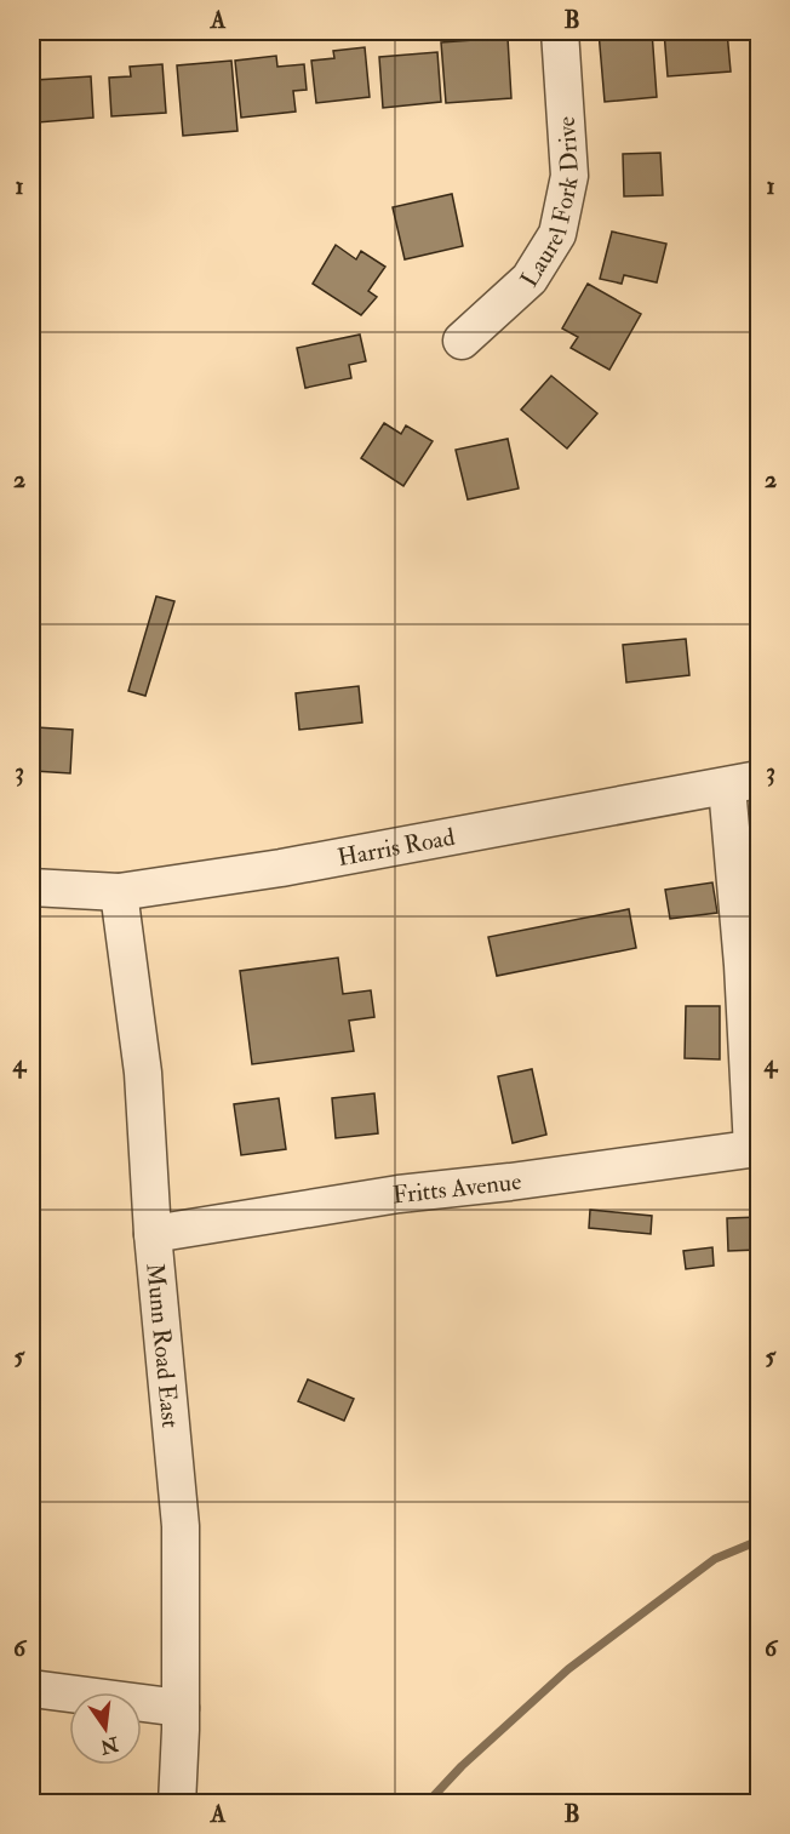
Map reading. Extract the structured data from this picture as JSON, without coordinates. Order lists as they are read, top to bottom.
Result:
{
  "streets": {
    "street": [
      "Laurel Fork Drive",
      "Harris Road",
      "Fritts Avenue",
      "Munn Road East"
    ]
  },
  "crossings": [
    ["Harris Road", "Munn Road East"],
    ["Fritts Avenue", "Munn Road East"]
  ],
  "north": "bottom",
  "grid": {
    "columns": ["A", "B"],
    "rows": [
      "1",
      "2",
      "3",
      "4",
      "5",
      "6"
    ]
  }
}
